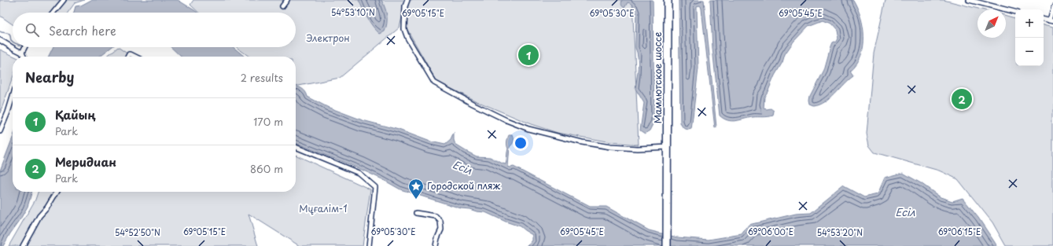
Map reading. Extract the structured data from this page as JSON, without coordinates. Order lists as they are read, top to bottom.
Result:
{
  "streets": {
    "highway": ["Мамлютское шоссе"]
  },
  "water": ["Есіл"],
  "parks": ["Электрон", "Мұғалім-1"],
  "places": {
    "place": ["Городской пляж"]
  },
  "north": "top right",
  "page": {
    "map_buttons": ["+", "−"],
    "search": "Search here",
    "pins": ["1", "2"],
    "heading": ["Nearby", "2 results"],
    "list": [
      {
        "mark": "1",
        "name": "Қайың",
        "note": "Park",
        "value": "170 m"
      },
      {
        "mark": "2",
        "name": "Меридиан",
        "note": "Park",
        "value": "860 m"
      }
    ]
  },
  "coordinates": [
    "54°53'10\"N",
    "69°05'30\"E",
    "69°05'15\"E",
    "69°05'45\"E",
    "69°06'00\"E",
    "69°06'15\"E",
    "54°52'50\"N",
    "54°53'20\"N"
  ]
}
